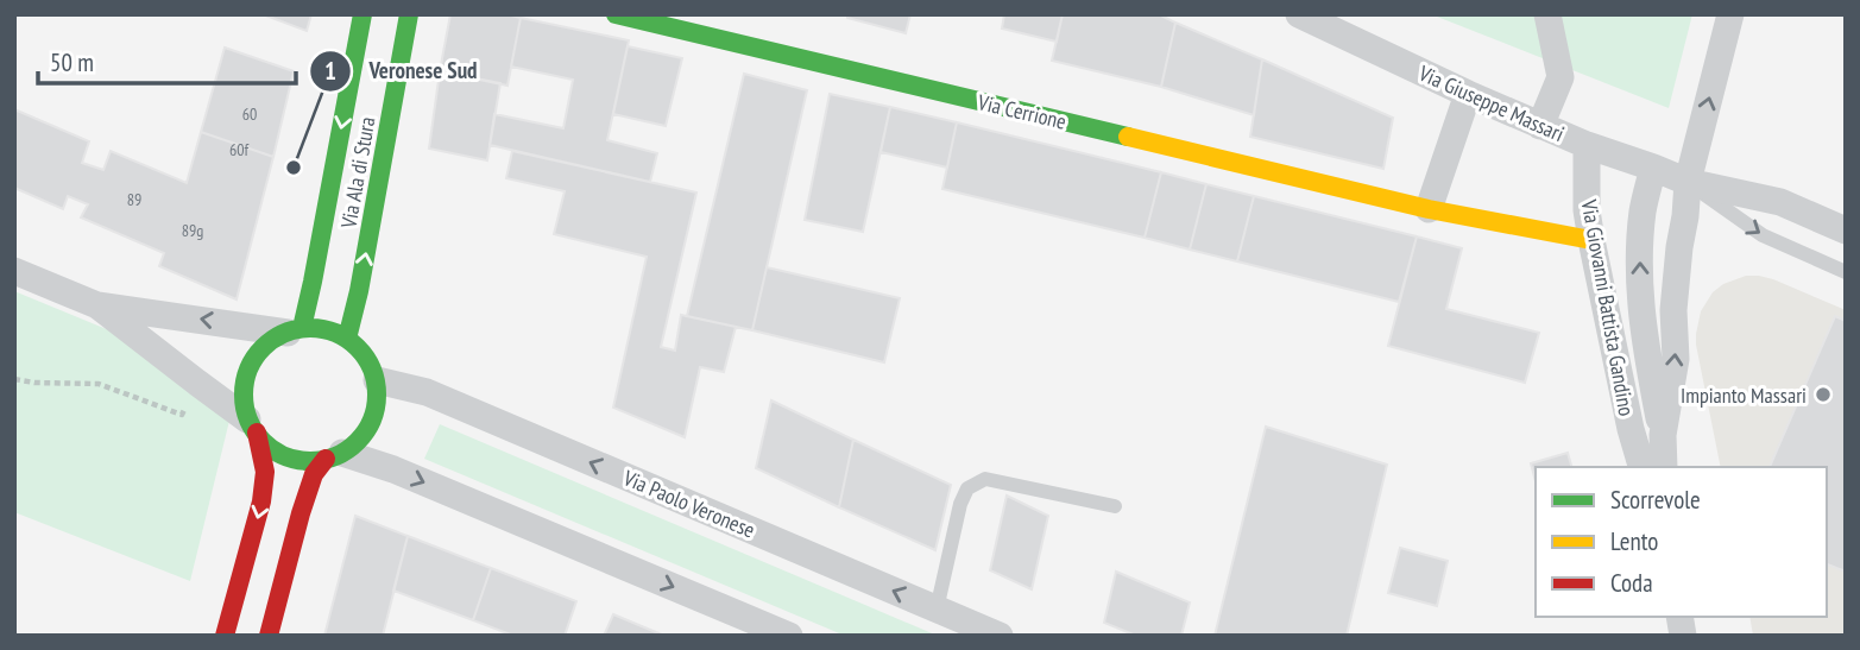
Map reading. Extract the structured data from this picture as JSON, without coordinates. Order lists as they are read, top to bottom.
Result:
{
  "streets": {
    "street": [
      "Via Giuseppe Massari",
      "Via Cerrione",
      "Via Ala di Stura",
      "Via Giovanni Battista Gandino",
      "Via Paolo Veronese"
    ]
  },
  "crossings": [
    ["Via Giuseppe Massari", "Via Giovanni Battista Gandino"],
    ["Via Cerrione", "Via Giovanni Battista Gandino"],
    ["Via Ala di Stura", "Via Paolo Veronese"]
  ],
  "places": ["Veronese Sud", "Impianto Massari"],
  "house_numbers": [
    "60",
    "60f",
    "89",
    "89g"
  ],
  "legend": ["Scorrevole", "Lento", "Coda"],
  "scale_bar": "50 m"
}
